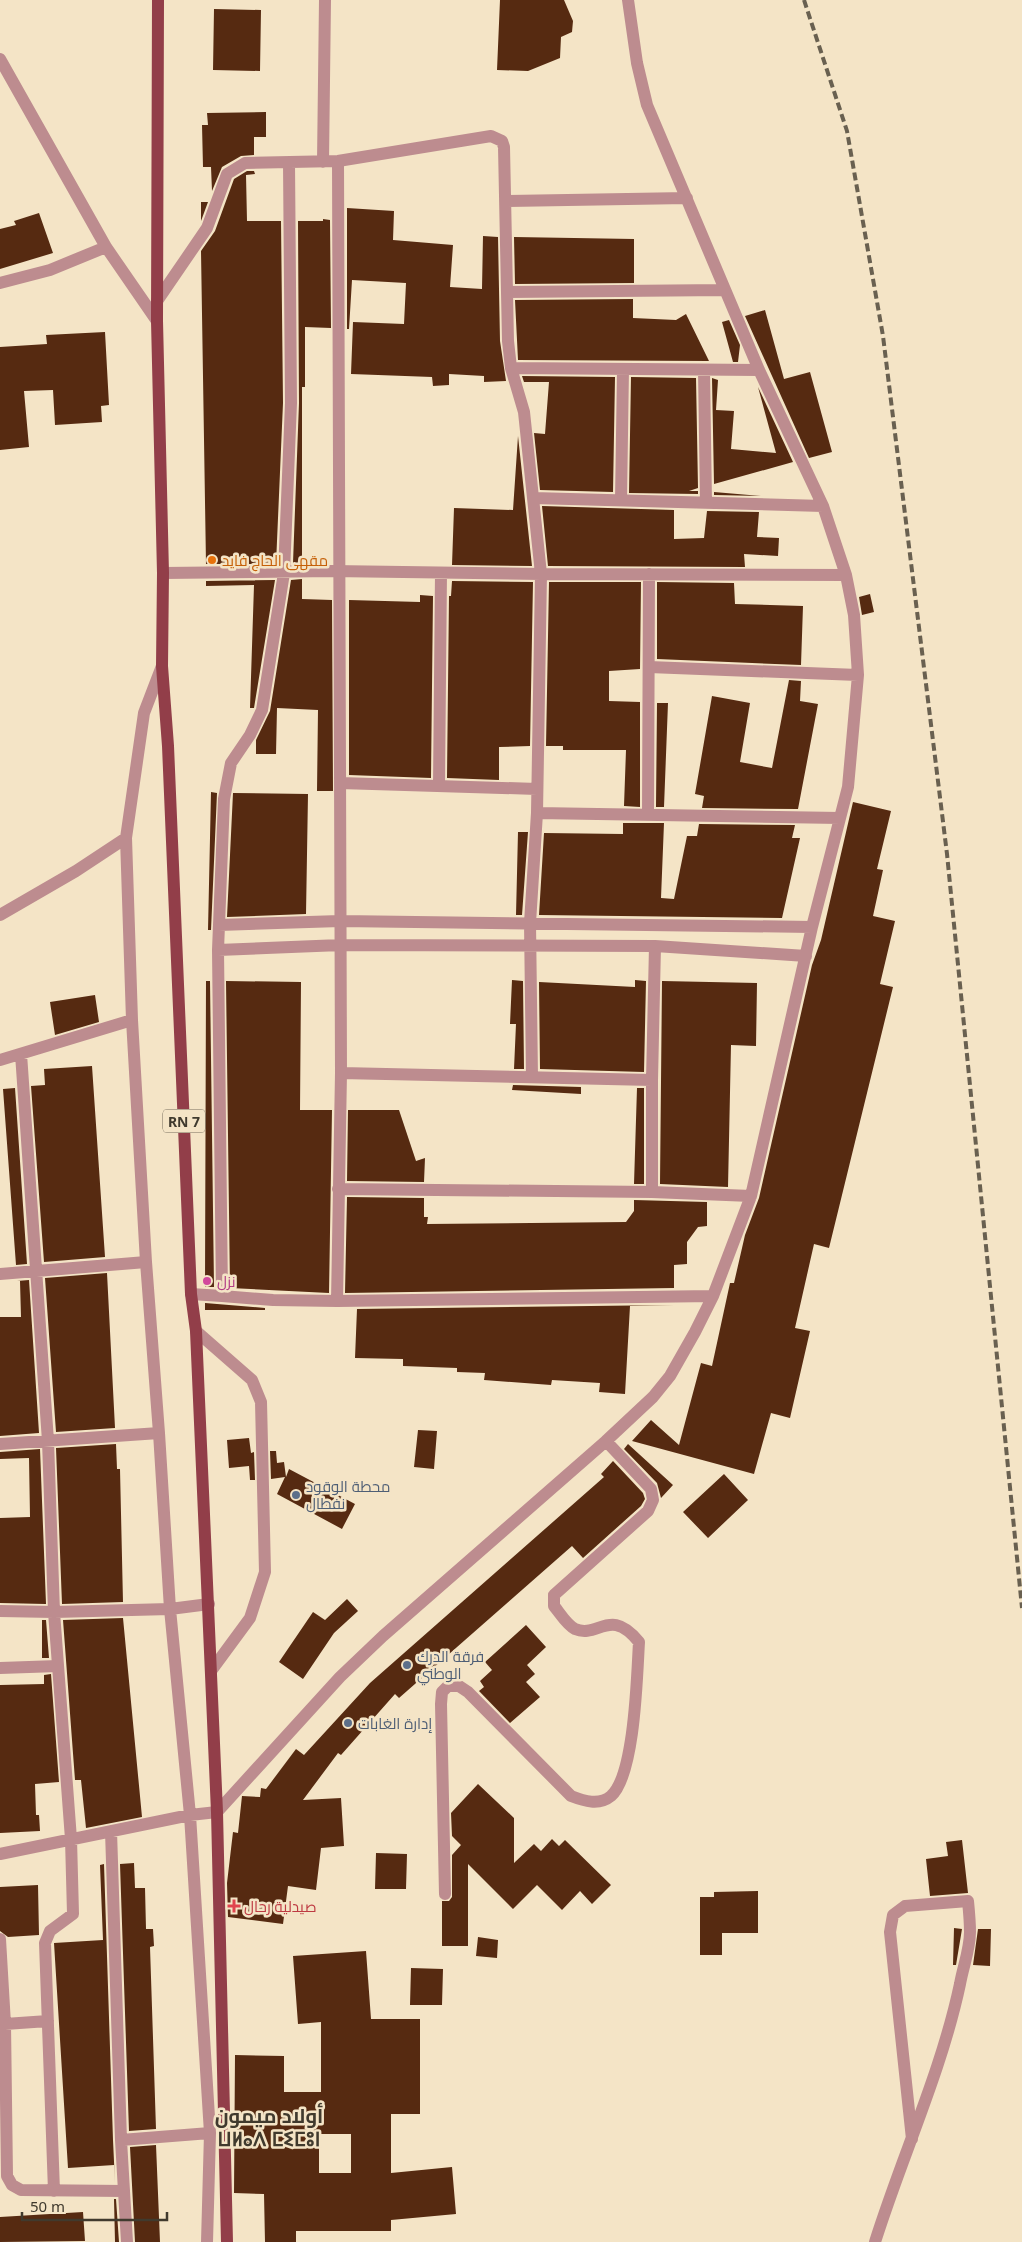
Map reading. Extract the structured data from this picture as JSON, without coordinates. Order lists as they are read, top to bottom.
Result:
{
  "streets": {
    "main road": ["RN 7"]
  },
  "districts": ["أولاد ميمون ⵡⵍⴰⴷ ⵎⵉⵎⵓⵏ"],
  "places": {
    "other": [
      "مقهى الحاج فايد",
      "نزل",
      "محطة الوقود نفطال",
      "فرقة الدرك الوطني",
      "إدارة الغابات"
    ],
    "health": ["صيدلية رحال"]
  },
  "scale_bar": "50 m"
}
